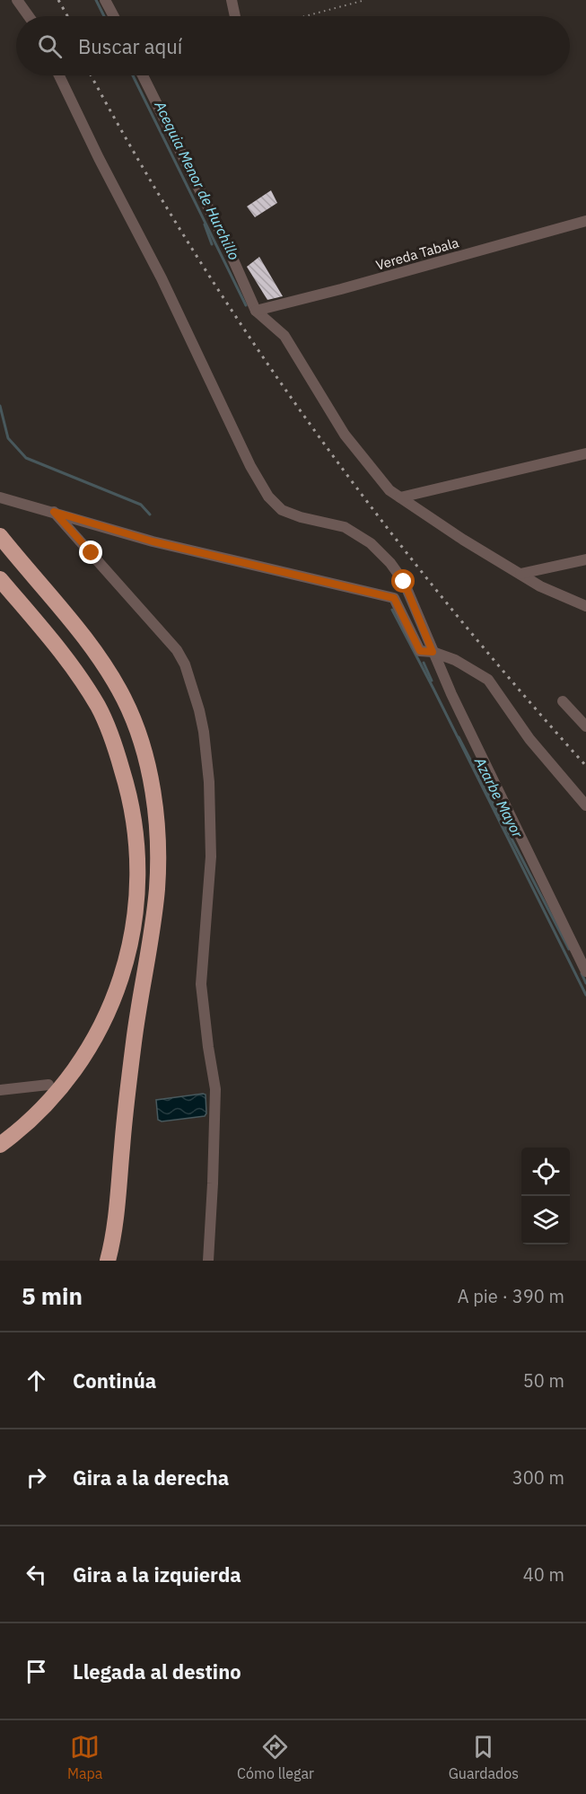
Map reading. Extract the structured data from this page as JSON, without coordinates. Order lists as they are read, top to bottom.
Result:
{
  "streets": {
    "street": ["Vereda Tabala"]
  },
  "water": ["Acequia Menor de Hurchillo", "Azarbe Mayor"],
  "page": {
    "search": "Buscar aquí",
    "heading": ["5 min", "A pie · 390 m"],
    "list": [
      ["Continúa", "50 m"],
      ["Gira a la derecha", "300 m"],
      ["Gira a la izquierda", "40 m"],
      "Llegada al destino"
    ],
    "nav": ["Mapa", "Cómo llegar", "Guardados"]
  }
}
